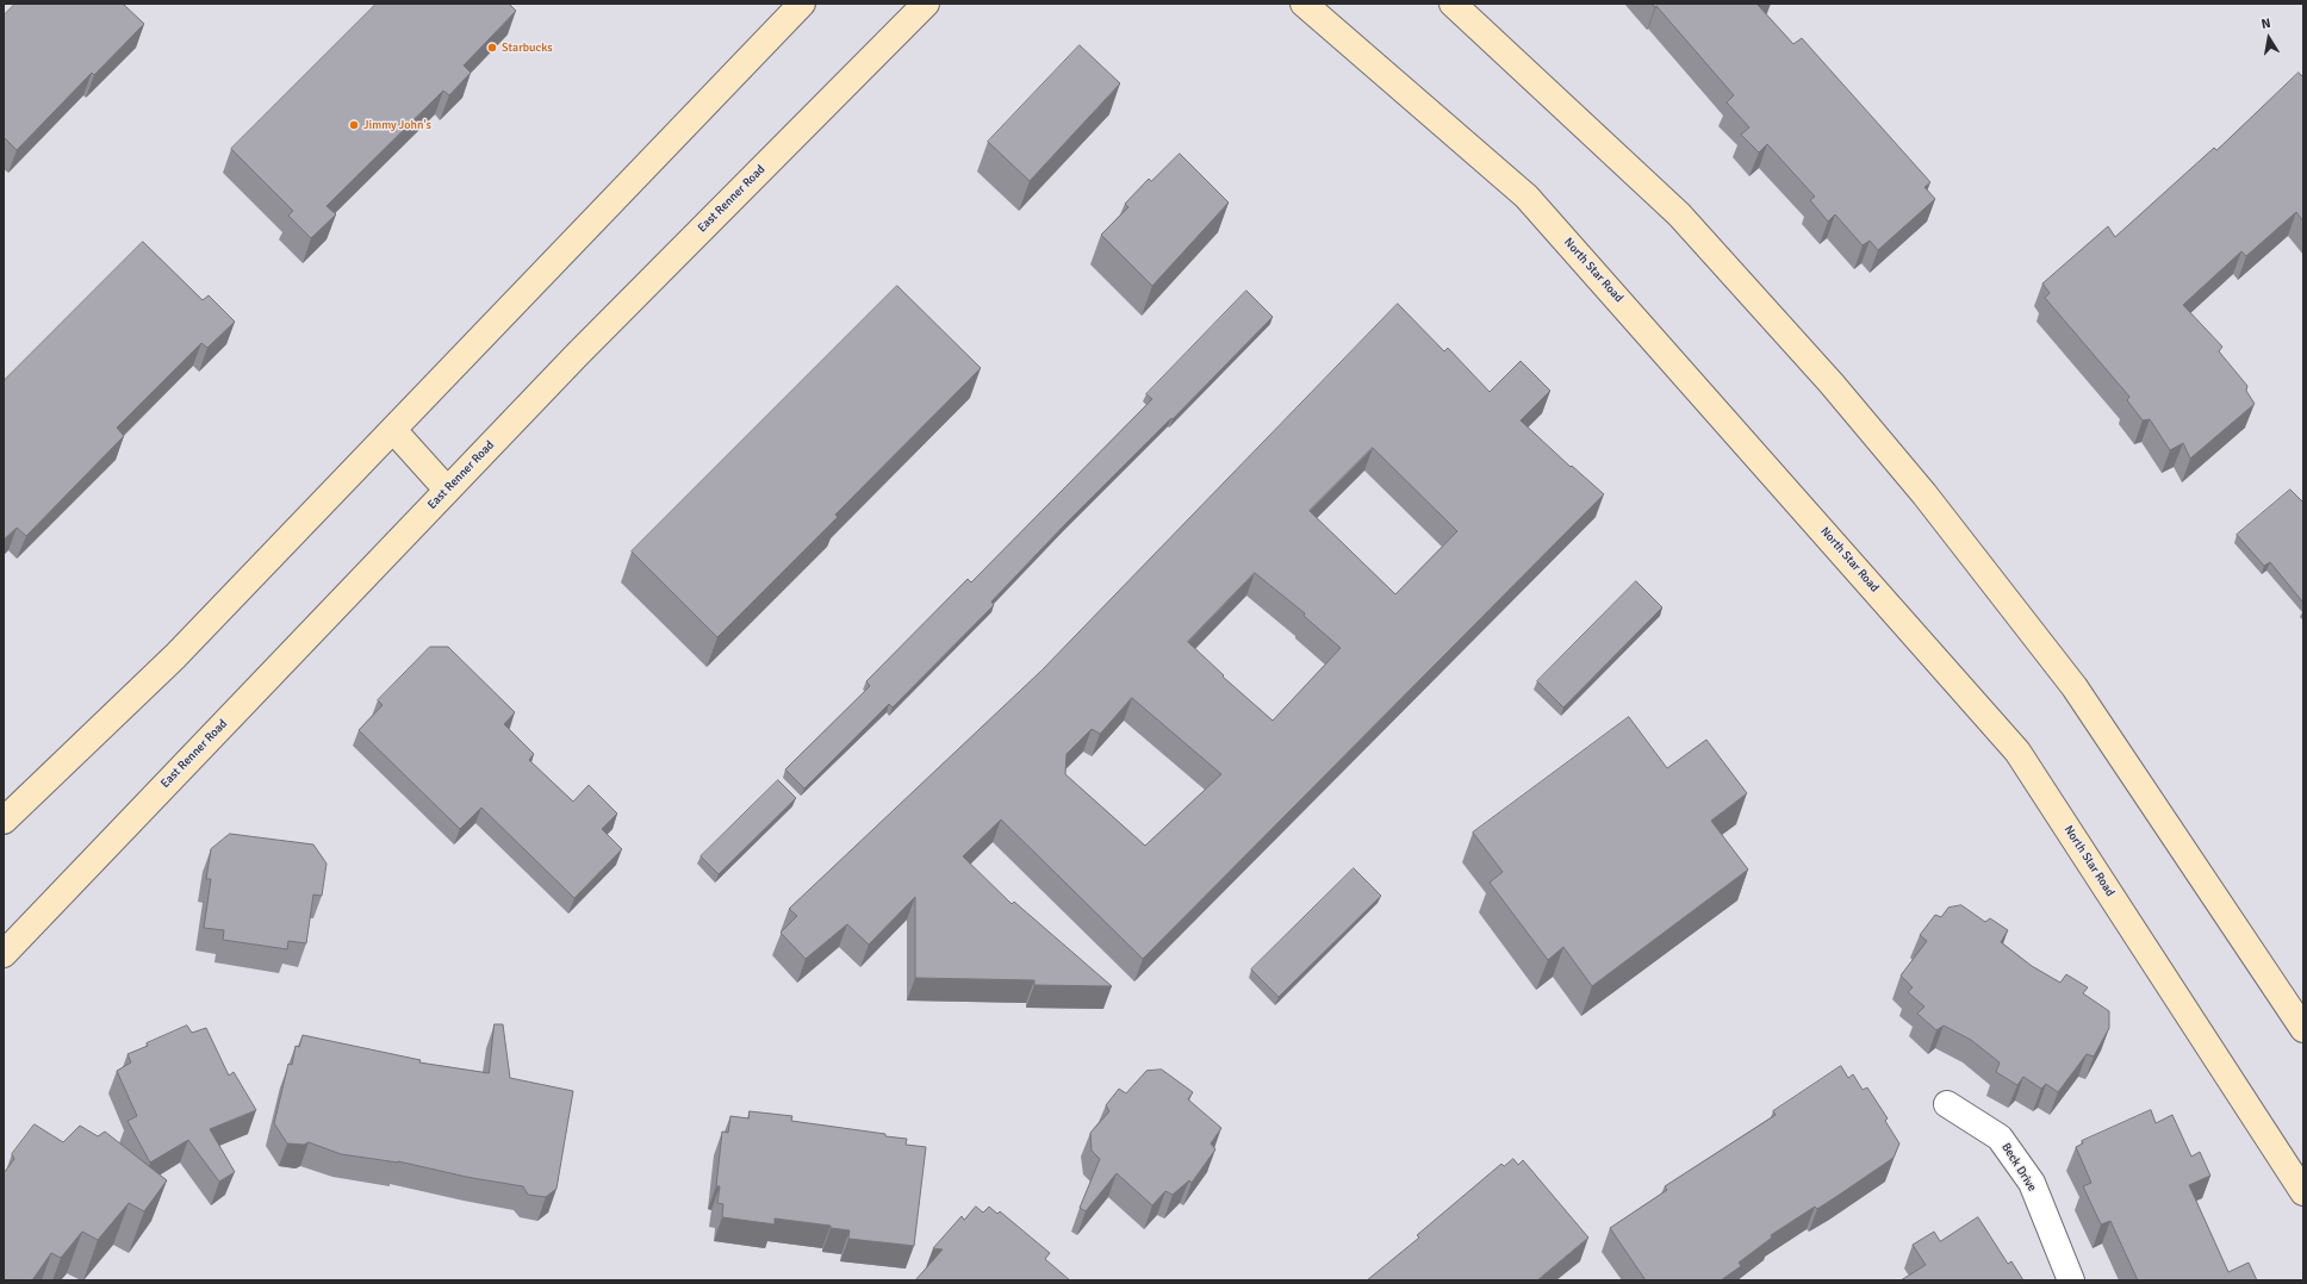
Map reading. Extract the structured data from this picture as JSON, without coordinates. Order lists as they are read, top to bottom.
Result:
{
  "streets": {
    "main road": ["East Renner Road", "North Star Road"],
    "street": ["Beck Drive"]
  },
  "places": ["Starbucks", "Jimmy John's"],
  "north": "top"
}
